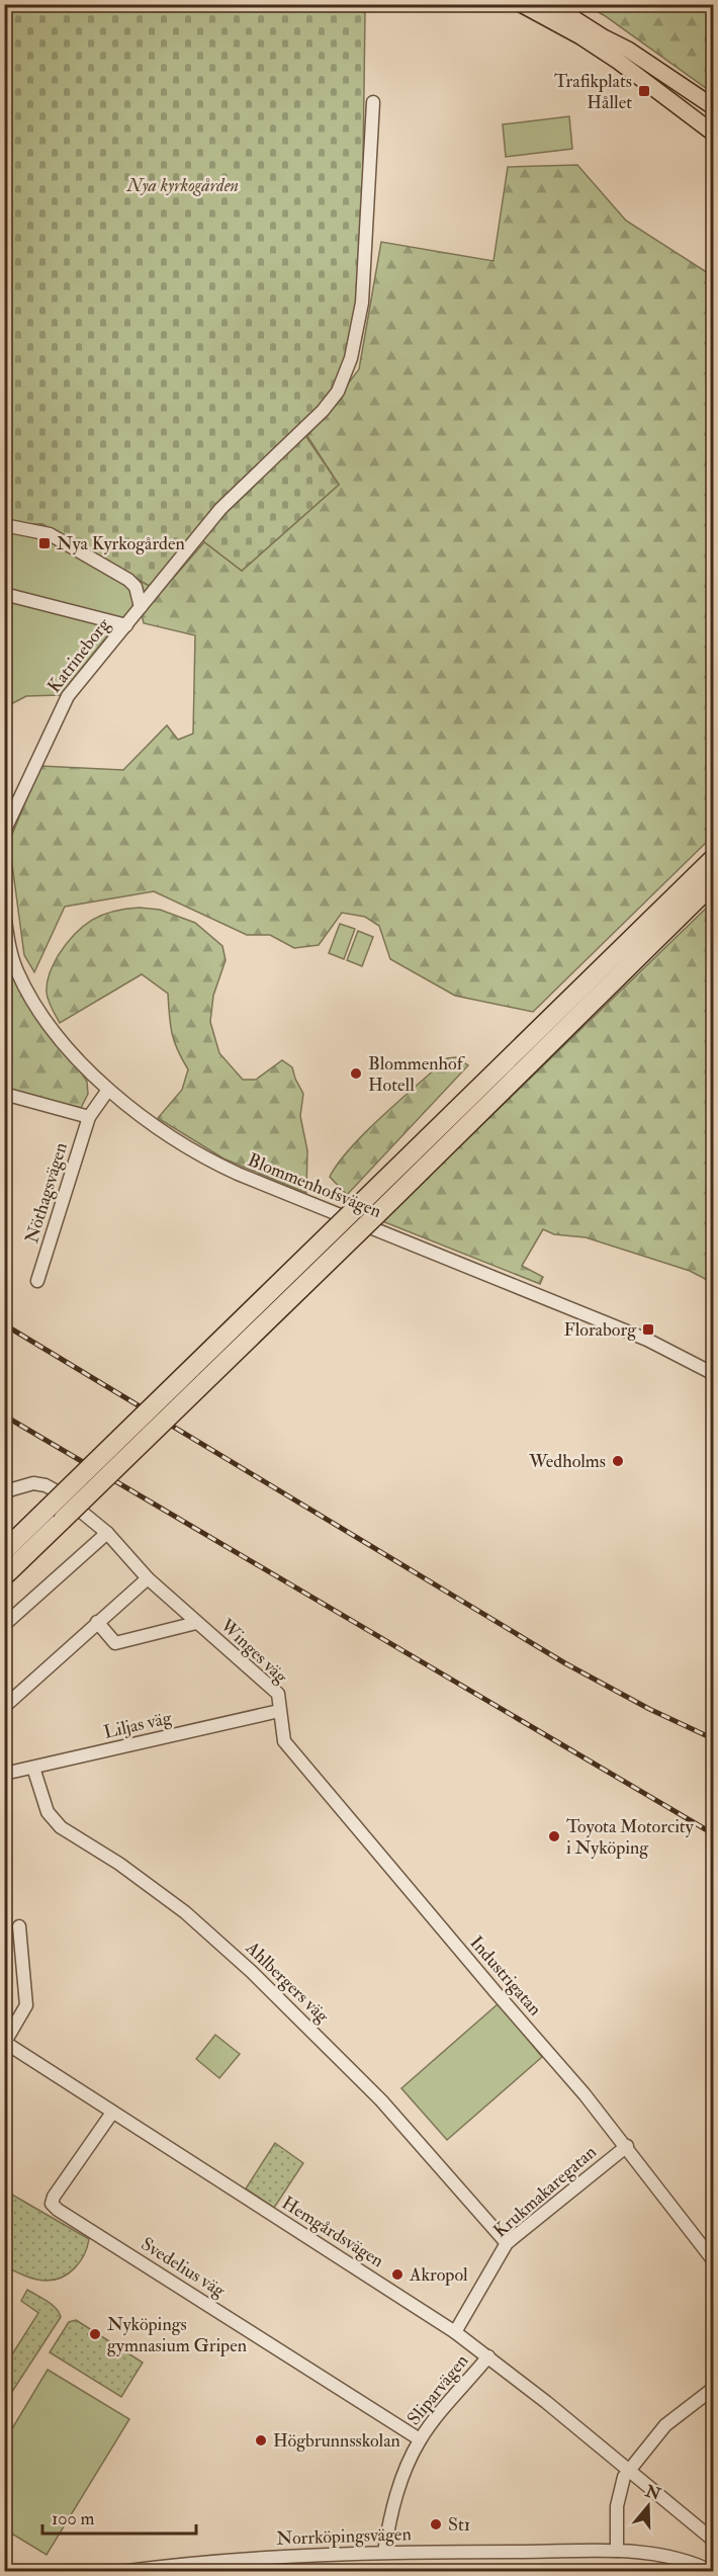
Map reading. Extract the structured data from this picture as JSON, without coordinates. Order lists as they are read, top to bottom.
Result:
{
  "streets": {
    "street": [
      "Katrineborg",
      "Blommenhofsvägen",
      "Nöthagsvägen",
      "Winges väg",
      "Liljas väg",
      "Industrigatan",
      "Ahlbergers väg",
      "Krukmakaregatan",
      "Hemgårdsvägen",
      "Svedelius väg",
      "Sliparvägen",
      "Norrköpingsvägen"
    ]
  },
  "crossings": [
    ["Blommenhofsvägen", "Nöthagsvägen"],
    ["Winges väg", "Liljas väg"],
    ["Winges väg", "Industrigatan"],
    ["Liljas väg", "Industrigatan"],
    ["Liljas väg", "Ahlbergers väg"],
    ["Industrigatan", "Krukmakaregatan"],
    ["Ahlbergers väg", "Krukmakaregatan"],
    ["Krukmakaregatan", "Hemgårdsvägen"],
    ["Hemgårdsvägen", "Svedelius väg"],
    ["Hemgårdsvägen", "Sliparvägen"],
    ["Svedelius väg", "Sliparvägen"],
    ["Sliparvägen", "Norrköpingsvägen"]
  ],
  "parks": ["Nya kyrkogården"],
  "places": {
    "transit": ["Trafikplats Hållet", "Nya Kyrkogården", "Floraborg"],
    "other": [
      "Blommenhof Hotell",
      "Wedholms",
      "Toyota Motorcity i Nyköping",
      "Akropol",
      "Nyköpings gymnasium Gripen",
      "Högbrunnsskolan",
      "St1"
    ]
  },
  "scale_bar": "100 m",
  "north": "top"
}
